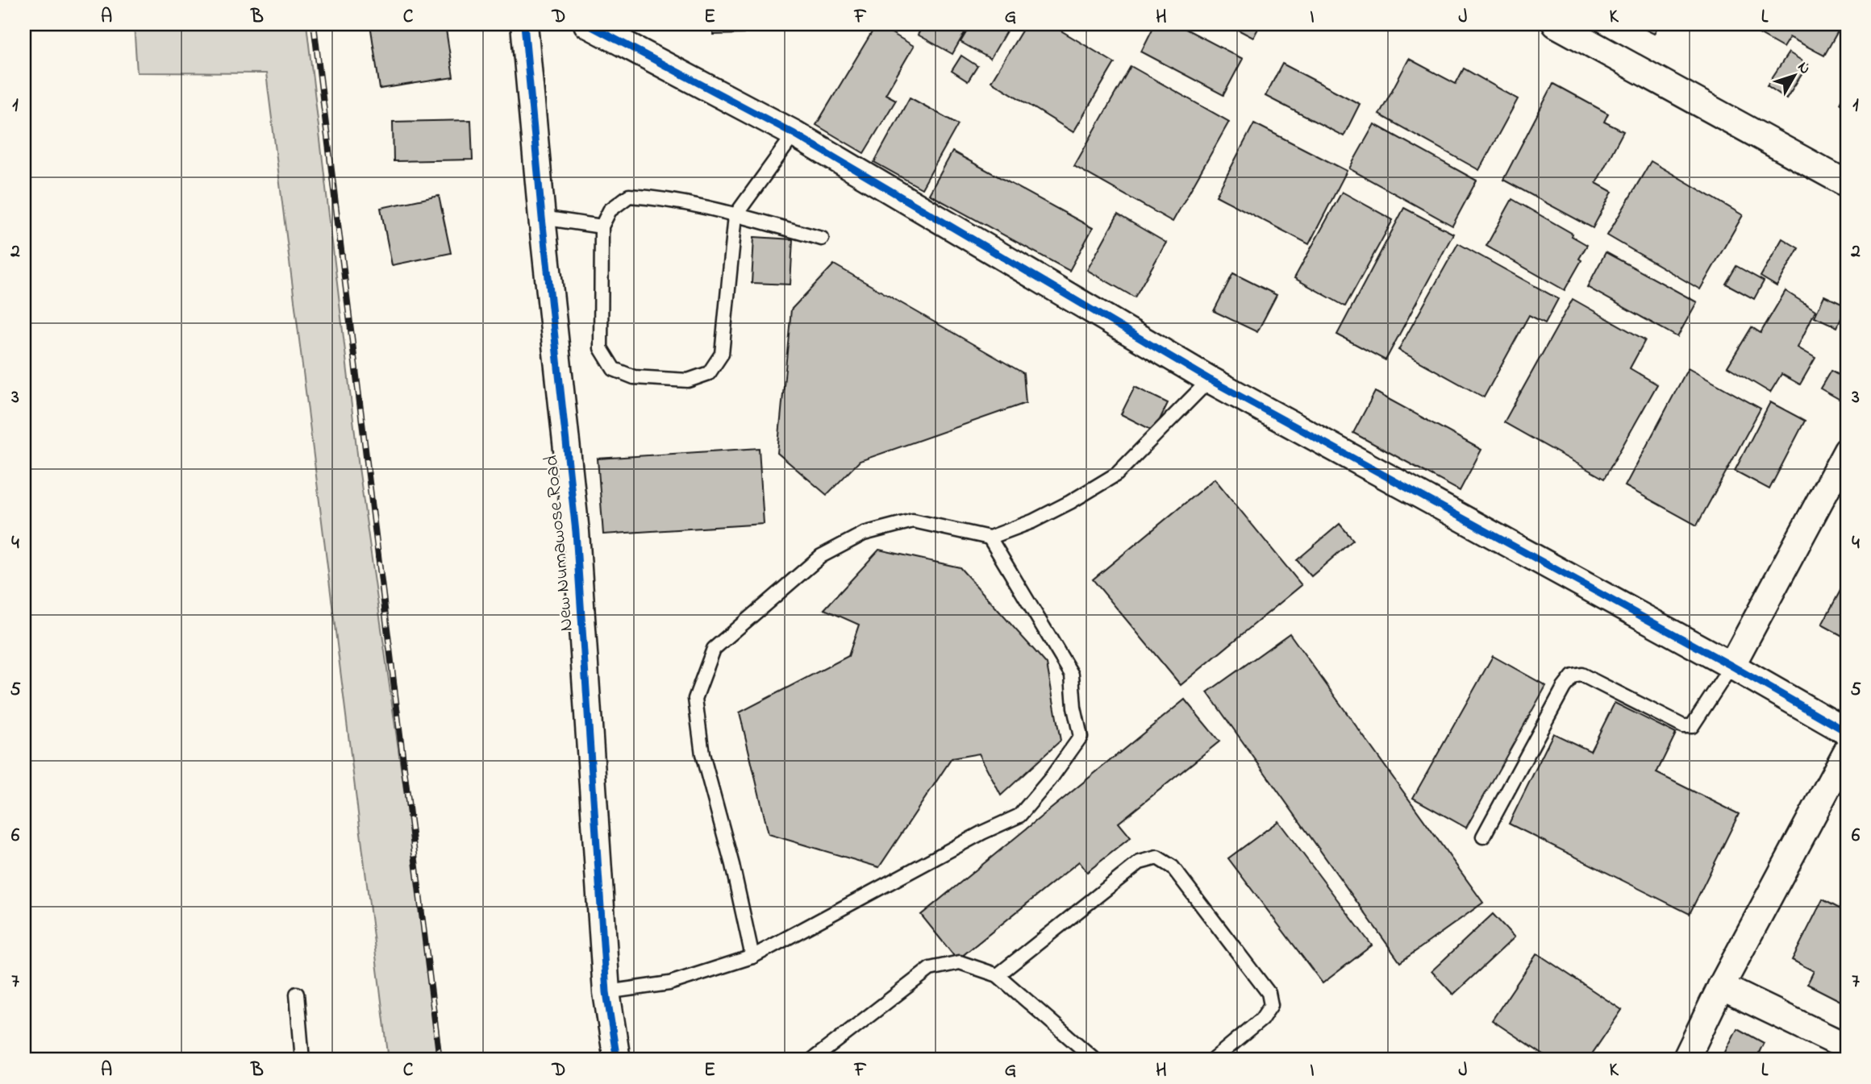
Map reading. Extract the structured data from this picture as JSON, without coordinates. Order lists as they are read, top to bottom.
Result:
{
  "streets": {
    "street": ["New Numawose Road"]
  },
  "north": "top right",
  "grid": {
    "columns": [
      "A",
      "B",
      "C",
      "D",
      "E",
      "F",
      "G",
      "H",
      "I",
      "J",
      "K",
      "L"
    ],
    "rows": [
      "1",
      "2",
      "3",
      "4",
      "5",
      "6",
      "7"
    ]
  }
}
